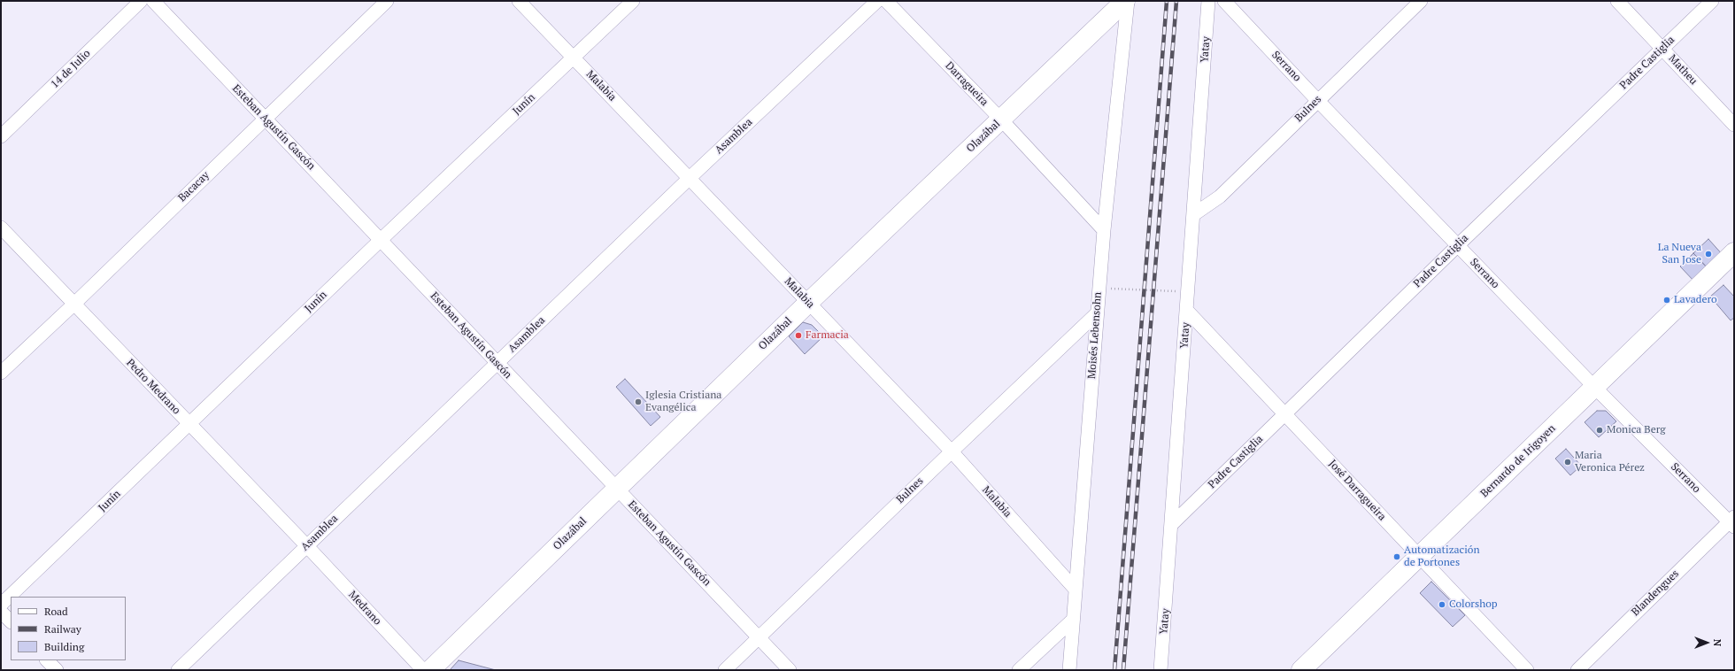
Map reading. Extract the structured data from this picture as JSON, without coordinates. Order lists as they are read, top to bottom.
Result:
{
  "streets": {
    "street": [
      "Yatay",
      "Padre Castiglia",
      "Serrano",
      "14 de Julio",
      "Matheu",
      "Darragueira",
      "Malabia",
      "Junín",
      "Bulnes",
      "Esteban Agustín Gascón",
      "Asamblea",
      "Olazábal",
      "Bacacay",
      "Moisés Lebensohn",
      "Pedro Medrano",
      "Bernardo de Irigoyen",
      "José Darragueira",
      "Blandengues",
      "Medrano"
    ]
  },
  "crossings": [
    ["Yatay", "Padre Castiglia"],
    ["Yatay", "Bulnes"],
    ["Yatay", "José Darragueira"],
    ["Padre Castiglia", "Serrano"],
    ["Padre Castiglia", "Matheu"],
    ["Padre Castiglia", "José Darragueira"],
    ["Serrano", "Bulnes"],
    ["Serrano", "Bernardo de Irigoyen"],
    ["Serrano", "Blandengues"],
    ["Darragueira", "Olazábal"],
    ["Darragueira", "Moisés Lebensohn"],
    ["Malabia", "Junín"],
    ["Malabia", "Bulnes"],
    ["Malabia", "Asamblea"],
    ["Malabia", "Olazábal"],
    ["Malabia", "Moisés Lebensohn"],
    ["Junín", "Esteban Agustín Gascón"],
    ["Junín", "Pedro Medrano"],
    ["Bulnes", "Esteban Agustín Gascón"],
    ["Bulnes", "Moisés Lebensohn"],
    ["Esteban Agustín Gascón", "Asamblea"],
    ["Esteban Agustín Gascón", "Olazábal"],
    ["Esteban Agustín Gascón", "Bacacay"],
    ["Asamblea", "Pedro Medrano"],
    ["Asamblea", "Medrano"],
    ["Olazábal", "Moisés Lebensohn"],
    ["Bacacay", "Pedro Medrano"],
    ["Pedro Medrano", "Medrano"],
    ["Bernardo de Irigoyen", "José Darragueira"]
  ],
  "places": [
    "La Nueva San Jose",
    "Lavadero",
    "Farmacia",
    "Iglesia Cristiana Evangélica",
    "Monica Berg",
    "Maria Veronica Pérez",
    "Automatización de Portones",
    "Colorshop"
  ],
  "legend": ["Road", "Railway", "Building"],
  "north": "right"
}
